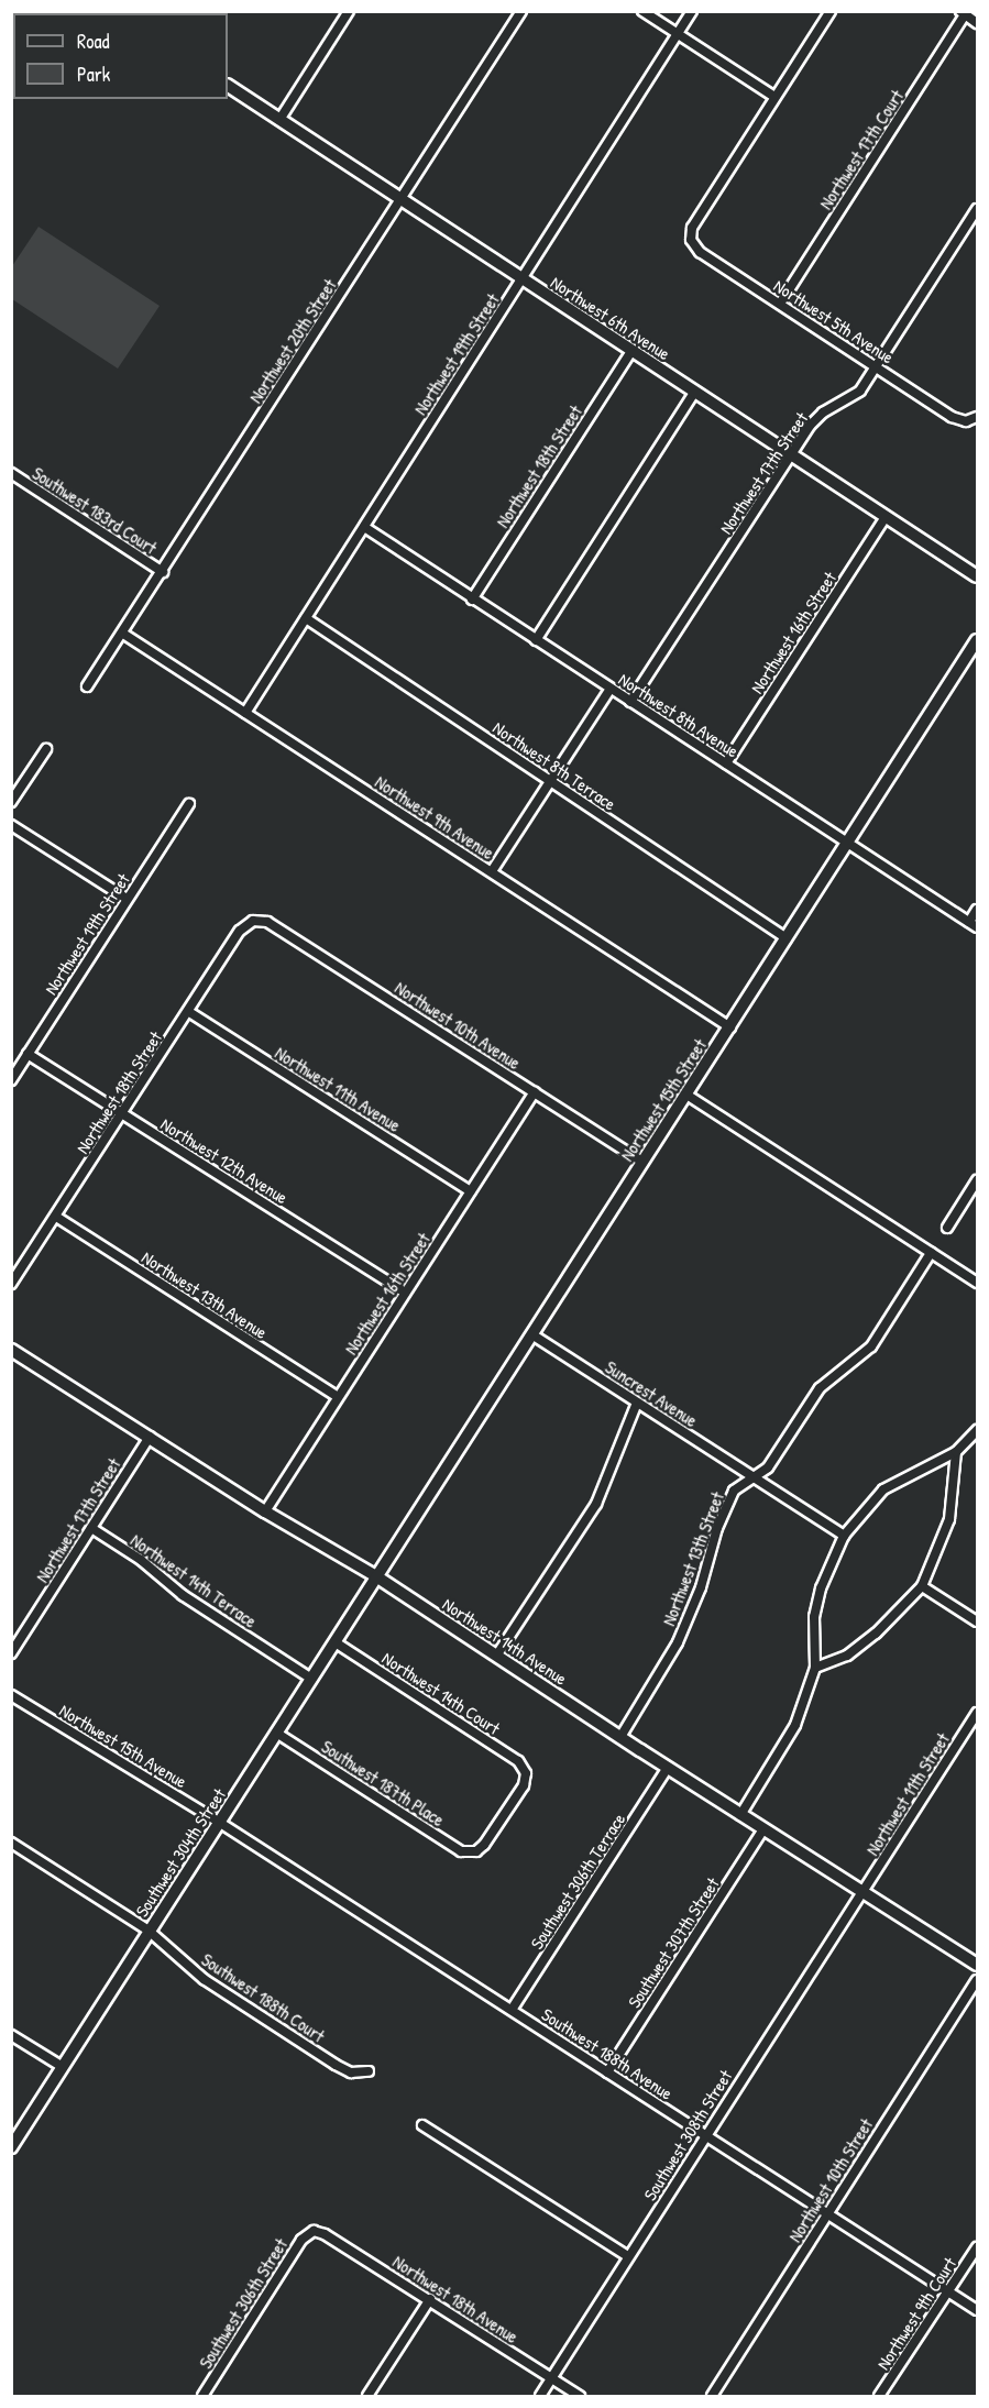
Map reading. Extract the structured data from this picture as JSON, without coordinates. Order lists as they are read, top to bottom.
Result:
{
  "streets": {
    "street": [
      "Northwest 17th Court",
      "Northwest 6th Avenue",
      "Northwest 5th Avenue",
      "Northwest 20th Street",
      "Northwest 19th Street",
      "Northwest 18th Street",
      "Northwest 17th Street",
      "Southwest 183rd Court",
      "Northwest 16th Street",
      "Northwest 8th Avenue",
      "Northwest 8th Terrace",
      "Northwest 9th Avenue",
      "Northwest 10th Avenue",
      "Northwest 11th Avenue",
      "Northwest 15th Street",
      "Northwest 12th Avenue",
      "Northwest 13th Avenue",
      "Suncrest Avenue",
      "Northwest 13th Street",
      "Northwest 14th Terrace",
      "Northwest 14th Avenue",
      "Northwest 14th Court",
      "Northwest 15th Avenue",
      "Southwest 187th Place",
      "Northwest 11th Street",
      "Southwest 304th Street",
      "Southwest 306th Terrace",
      "Southwest 307th Street",
      "Southwest 188th Court",
      "Southwest 188th Avenue",
      "Southwest 308th Street",
      "Northwest 10th Street",
      "Northwest 18th Avenue",
      "Southwest 306th Street",
      "Northwest 9th Court"
    ]
  },
  "crossings": [
    ["Northwest 17th Court", "Northwest 5th Avenue"],
    ["Northwest 6th Avenue", "Northwest 20th Street"],
    ["Northwest 6th Avenue", "Northwest 19th Street"],
    ["Northwest 6th Avenue", "Northwest 18th Street"],
    ["Northwest 6th Avenue", "Northwest 17th Street"],
    ["Northwest 6th Avenue", "Northwest 16th Street"],
    ["Northwest 5th Avenue", "Northwest 17th Street"],
    ["Northwest 20th Street", "Southwest 183rd Court"],
    ["Northwest 20th Street", "Northwest 9th Avenue"],
    ["Northwest 19th Street", "Northwest 8th Avenue"],
    ["Northwest 19th Street", "Northwest 8th Terrace"],
    ["Northwest 19th Street", "Northwest 9th Avenue"],
    ["Northwest 19th Street", "Northwest 12th Avenue"],
    ["Northwest 18th Street", "Northwest 8th Avenue"],
    ["Northwest 18th Street", "Northwest 10th Avenue"],
    ["Northwest 18th Street", "Northwest 11th Avenue"],
    ["Northwest 18th Street", "Northwest 12th Avenue"],
    ["Northwest 18th Street", "Northwest 13th Avenue"],
    ["Northwest 17th Street", "Northwest 8th Avenue"],
    ["Northwest 17th Street", "Northwest 14th Terrace"],
    ["Northwest 17th Street", "Northwest 14th Avenue"],
    ["Northwest 16th Street", "Northwest 8th Avenue"],
    ["Northwest 16th Street", "Northwest 10th Avenue"],
    ["Northwest 16th Street", "Northwest 11th Avenue"],
    ["Northwest 16th Street", "Northwest 12th Avenue"],
    ["Northwest 16th Street", "Northwest 13th Avenue"],
    ["Northwest 16th Street", "Northwest 14th Avenue"],
    ["Northwest 8th Avenue", "Northwest 15th Street"],
    ["Northwest 8th Terrace", "Northwest 15th Street"],
    ["Northwest 9th Avenue", "Northwest 15th Street"],
    ["Northwest 10th Avenue", "Northwest 15th Street"],
    ["Northwest 15th Street", "Suncrest Avenue"],
    ["Northwest 15th Street", "Northwest 14th Avenue"],
    ["Northwest 15th Street", "Southwest 304th Street"],
    ["Suncrest Avenue", "Northwest 13th Street"],
    ["Northwest 13th Street", "Northwest 14th Avenue"],
    ["Northwest 14th Terrace", "Southwest 304th Street"],
    ["Northwest 14th Avenue", "Northwest 11th Street"],
    ["Northwest 14th Avenue", "Southwest 304th Street"],
    ["Northwest 14th Avenue", "Southwest 306th Terrace"],
    ["Northwest 14th Avenue", "Southwest 307th Street"],
    ["Northwest 14th Avenue", "Southwest 308th Street"],
    ["Northwest 14th Court", "Southwest 187th Place"],
    ["Northwest 14th Court", "Southwest 304th Street"],
    ["Northwest 15th Avenue", "Southwest 304th Street"],
    ["Northwest 15th Avenue", "Southwest 188th Avenue"],
    ["Southwest 187th Place", "Southwest 304th Street"],
    ["Northwest 11th Street", "Southwest 308th Street"],
    ["Southwest 304th Street", "Southwest 188th Court"],
    ["Southwest 304th Street", "Southwest 188th Avenue"],
    ["Southwest 306th Terrace", "Southwest 188th Avenue"],
    ["Southwest 307th Street", "Southwest 188th Avenue"],
    ["Southwest 188th Avenue", "Southwest 308th Street"],
    ["Southwest 188th Avenue", "Northwest 10th Street"],
    ["Southwest 188th Avenue", "Northwest 9th Court"],
    ["Southwest 308th Street", "Northwest 18th Avenue"],
    ["Northwest 18th Avenue", "Southwest 306th Street"]
  ],
  "legend": ["Road", "Park"]
}
